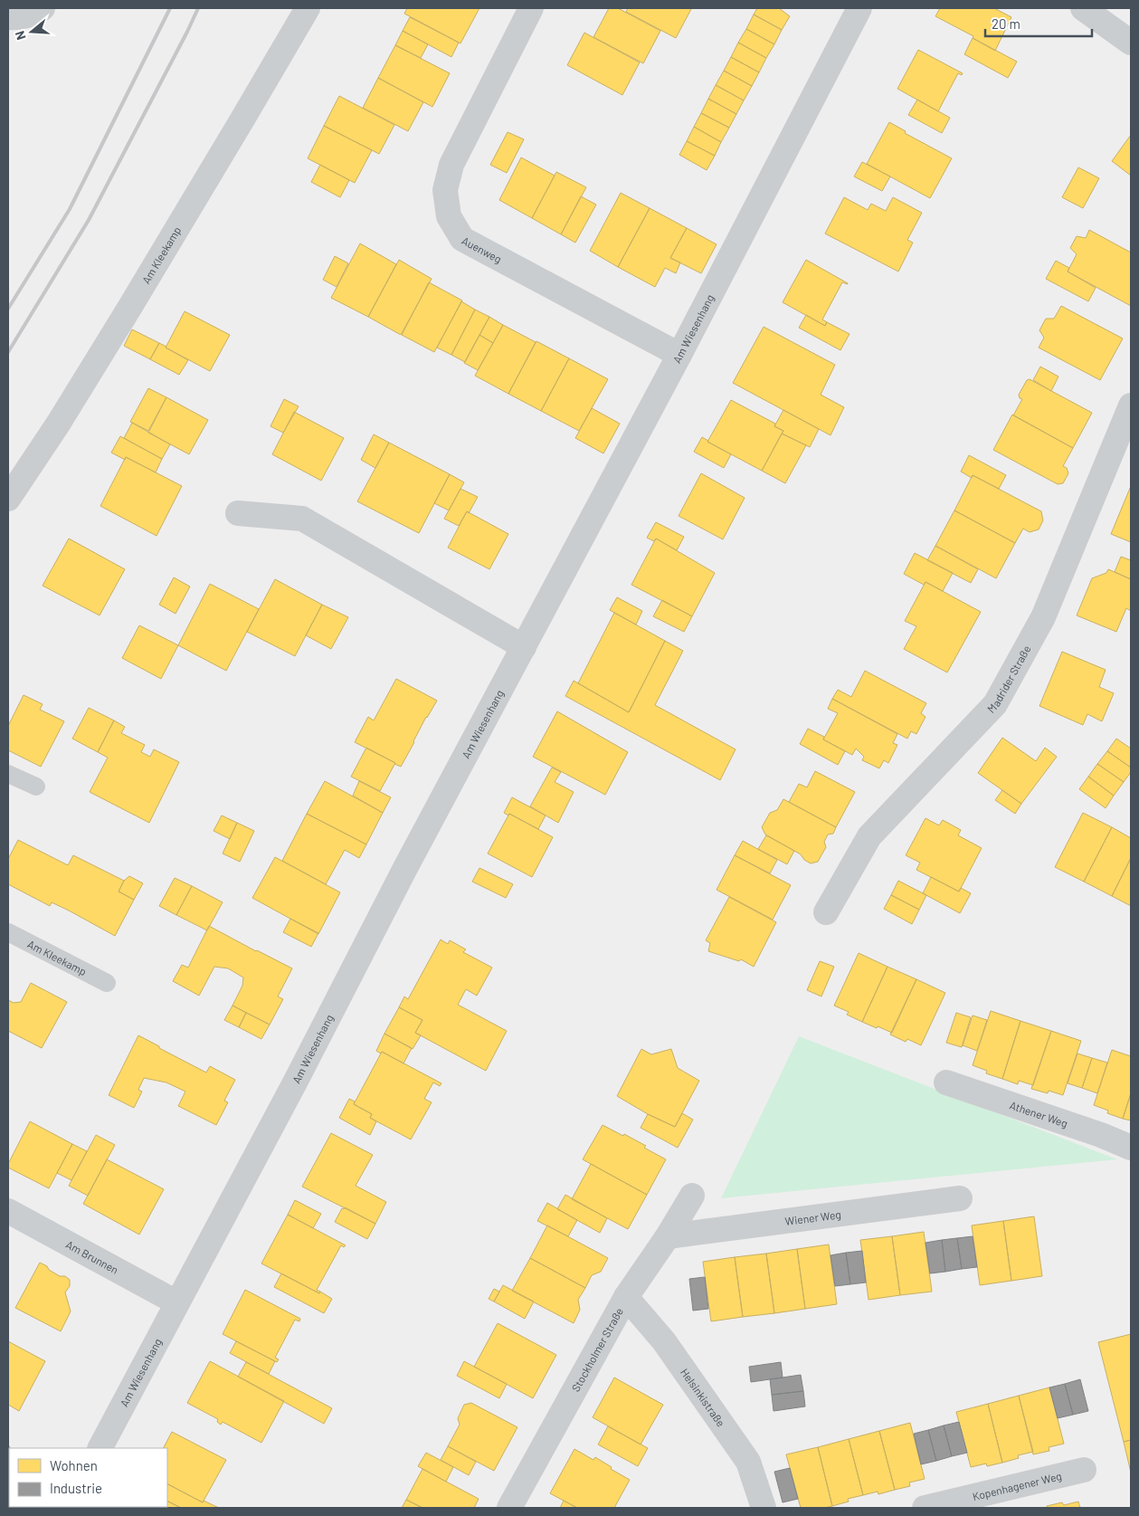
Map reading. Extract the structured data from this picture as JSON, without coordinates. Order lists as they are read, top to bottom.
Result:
{
  "streets": {
    "street": [
      "Auenweg",
      "Am Kleekamp",
      "Am Wiesenhang",
      "Madrider Straße",
      "Athener Weg",
      "Wiener Weg",
      "Am Brunnen",
      "Stockholmer Straße",
      "Helsinkistraße",
      "Kopenhagener Weg"
    ]
  },
  "crossings": [
    ["Auenweg", "Am Wiesenhang"],
    ["Am Wiesenhang", "Am Brunnen"],
    ["Wiener Weg", "Stockholmer Straße"],
    ["Stockholmer Straße", "Helsinkistraße"]
  ],
  "legend": ["Wohnen", "Industrie"],
  "scale_bar": "20 m",
  "north": "left"
}
